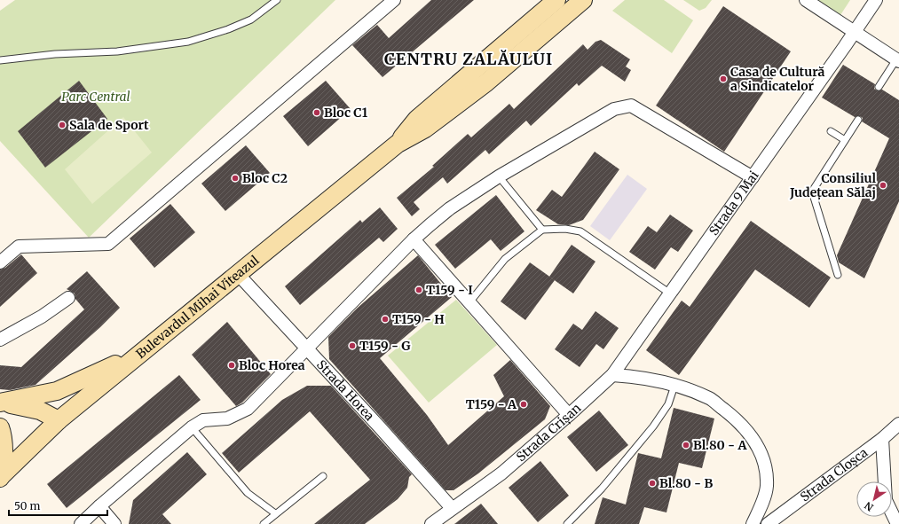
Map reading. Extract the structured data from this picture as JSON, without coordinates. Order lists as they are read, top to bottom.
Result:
{
  "streets": {
    "main road": ["Bulevardul Mihai Viteazul"],
    "street": [
      "Strada 9 Mai",
      "Strada Horea",
      "Strada Crișan",
      "Strada Cloșca"
    ]
  },
  "crossings": [
    ["Strada 9 Mai", "Strada Crișan"],
    ["Bulevardul Mihai Viteazul", "Strada Horea"],
    ["Strada Horea", "Strada Crișan"]
  ],
  "districts": ["CENTRU ZALĂULUI"],
  "parks": ["Parc Central"],
  "places": [
    "Casa de Cultură a Sindicatelor",
    "Bloc C1",
    "Sala de Sport",
    "Bloc C2",
    "Consiliul Județean Sălaj",
    "T159 - I",
    "T159 - H",
    "T159 - G",
    "Bloc Horea",
    "T159 - A",
    "Bl.80 - A",
    "Bl.80 - B"
  ],
  "scale_bar": "50 m",
  "north": "bottom left"
}
